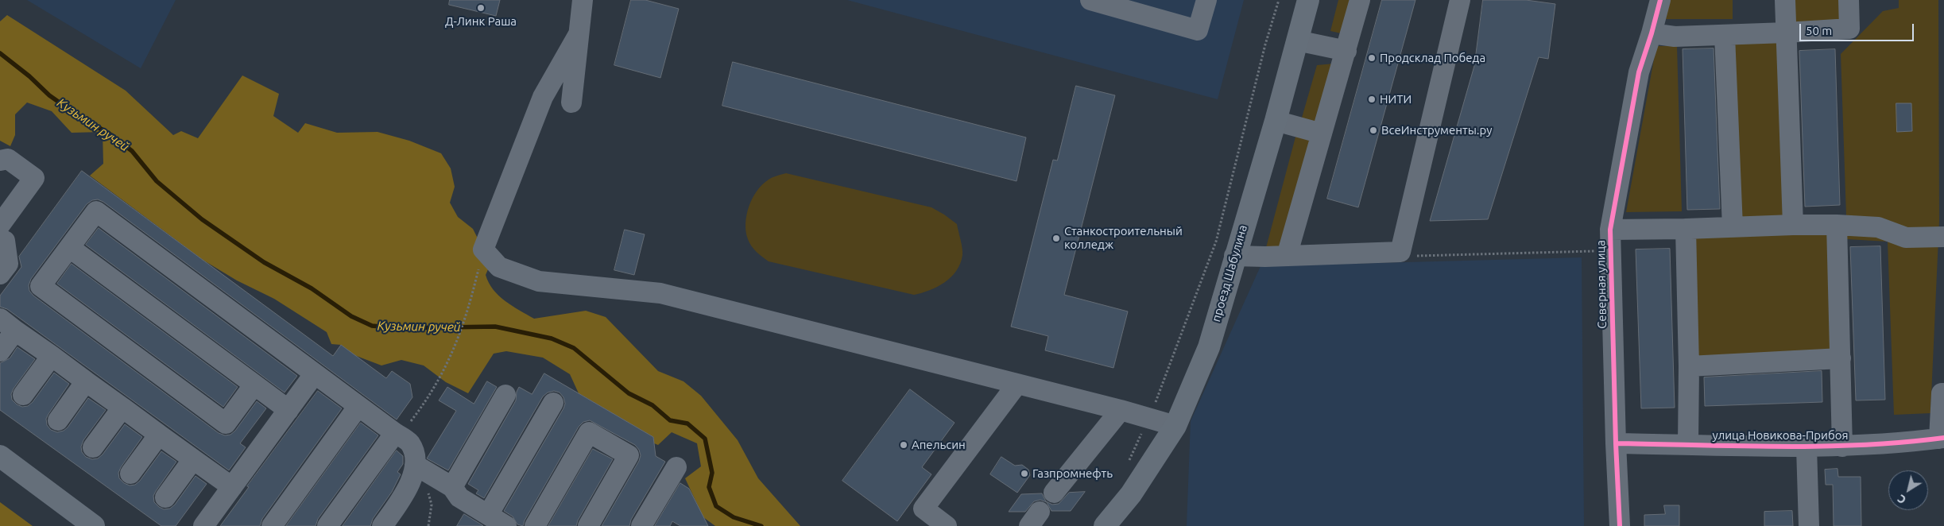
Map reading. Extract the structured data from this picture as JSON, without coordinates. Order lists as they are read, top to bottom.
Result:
{
  "streets": {
    "main road": ["проезд Шабулина"],
    "street": ["Северная улица", "улица Новикова-Прибоя"]
  },
  "crossings": [
    ["Северная улица", "улица Новикова-Прибоя"]
  ],
  "water": ["Кузьмин ручей"],
  "places": [
    "Д-Линк Раша",
    "Продсклад Победа",
    "НИТИ",
    "ВсеИнструменты.ру",
    "Станкостроительный колледж",
    "Апельсин",
    "Газпромнефть"
  ],
  "scale_bar": "50 m",
  "north": "bottom left"
}
